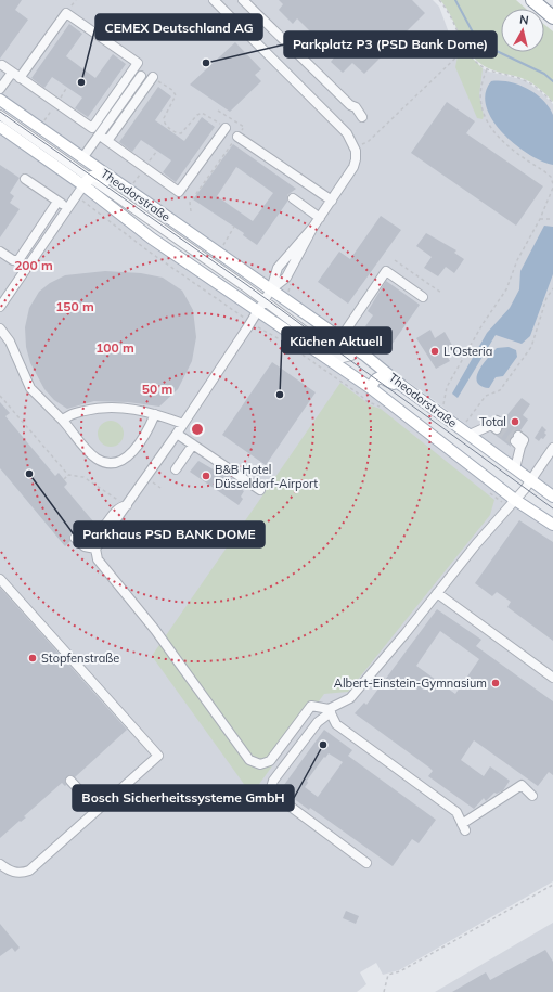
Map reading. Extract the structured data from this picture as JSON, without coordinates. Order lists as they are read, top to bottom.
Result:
{
  "streets": {
    "main road": ["Theodorstraße"]
  },
  "places": [
    "Parkplatz P3 (PSD Bank Dome)",
    "CEMEX Deutschland AG",
    "L'Osteria",
    "Küchen Aktuell",
    "Total",
    "Parkhaus PSD BANK DOME",
    "B&B Hotel Düsseldorf-Airport",
    "Stopfenstraße",
    "Albert-Einstein-Gymnasium",
    "Bosch Sicherheitssysteme GmbH"
  ],
  "north": "top",
  "rings": [
    "200 m",
    "150 m",
    "100 m",
    "50 m"
  ]
}
